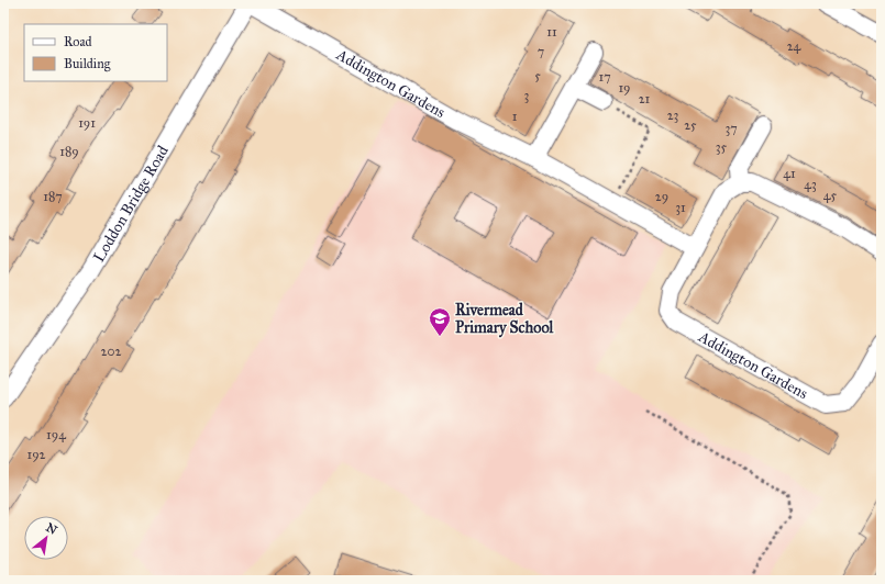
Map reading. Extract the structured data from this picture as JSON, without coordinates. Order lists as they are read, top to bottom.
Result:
{
  "streets": {
    "street": ["Addington Gardens", "Loddon Bridge Road"]
  },
  "crossings": [
    ["Addington Gardens", "Loddon Bridge Road"]
  ],
  "places": {
    "school or university": ["Rivermead Primary School"]
  },
  "house_numbers": [
    "11",
    "24",
    "7",
    "5",
    "17",
    "19",
    "3",
    "21",
    "23",
    "1",
    "191",
    "25",
    "37",
    "35",
    "189",
    "41",
    "43",
    "45",
    "187",
    "29",
    "31",
    "202",
    "194",
    "192"
  ],
  "legend": ["Road", "Building"],
  "north": "top right"
}
